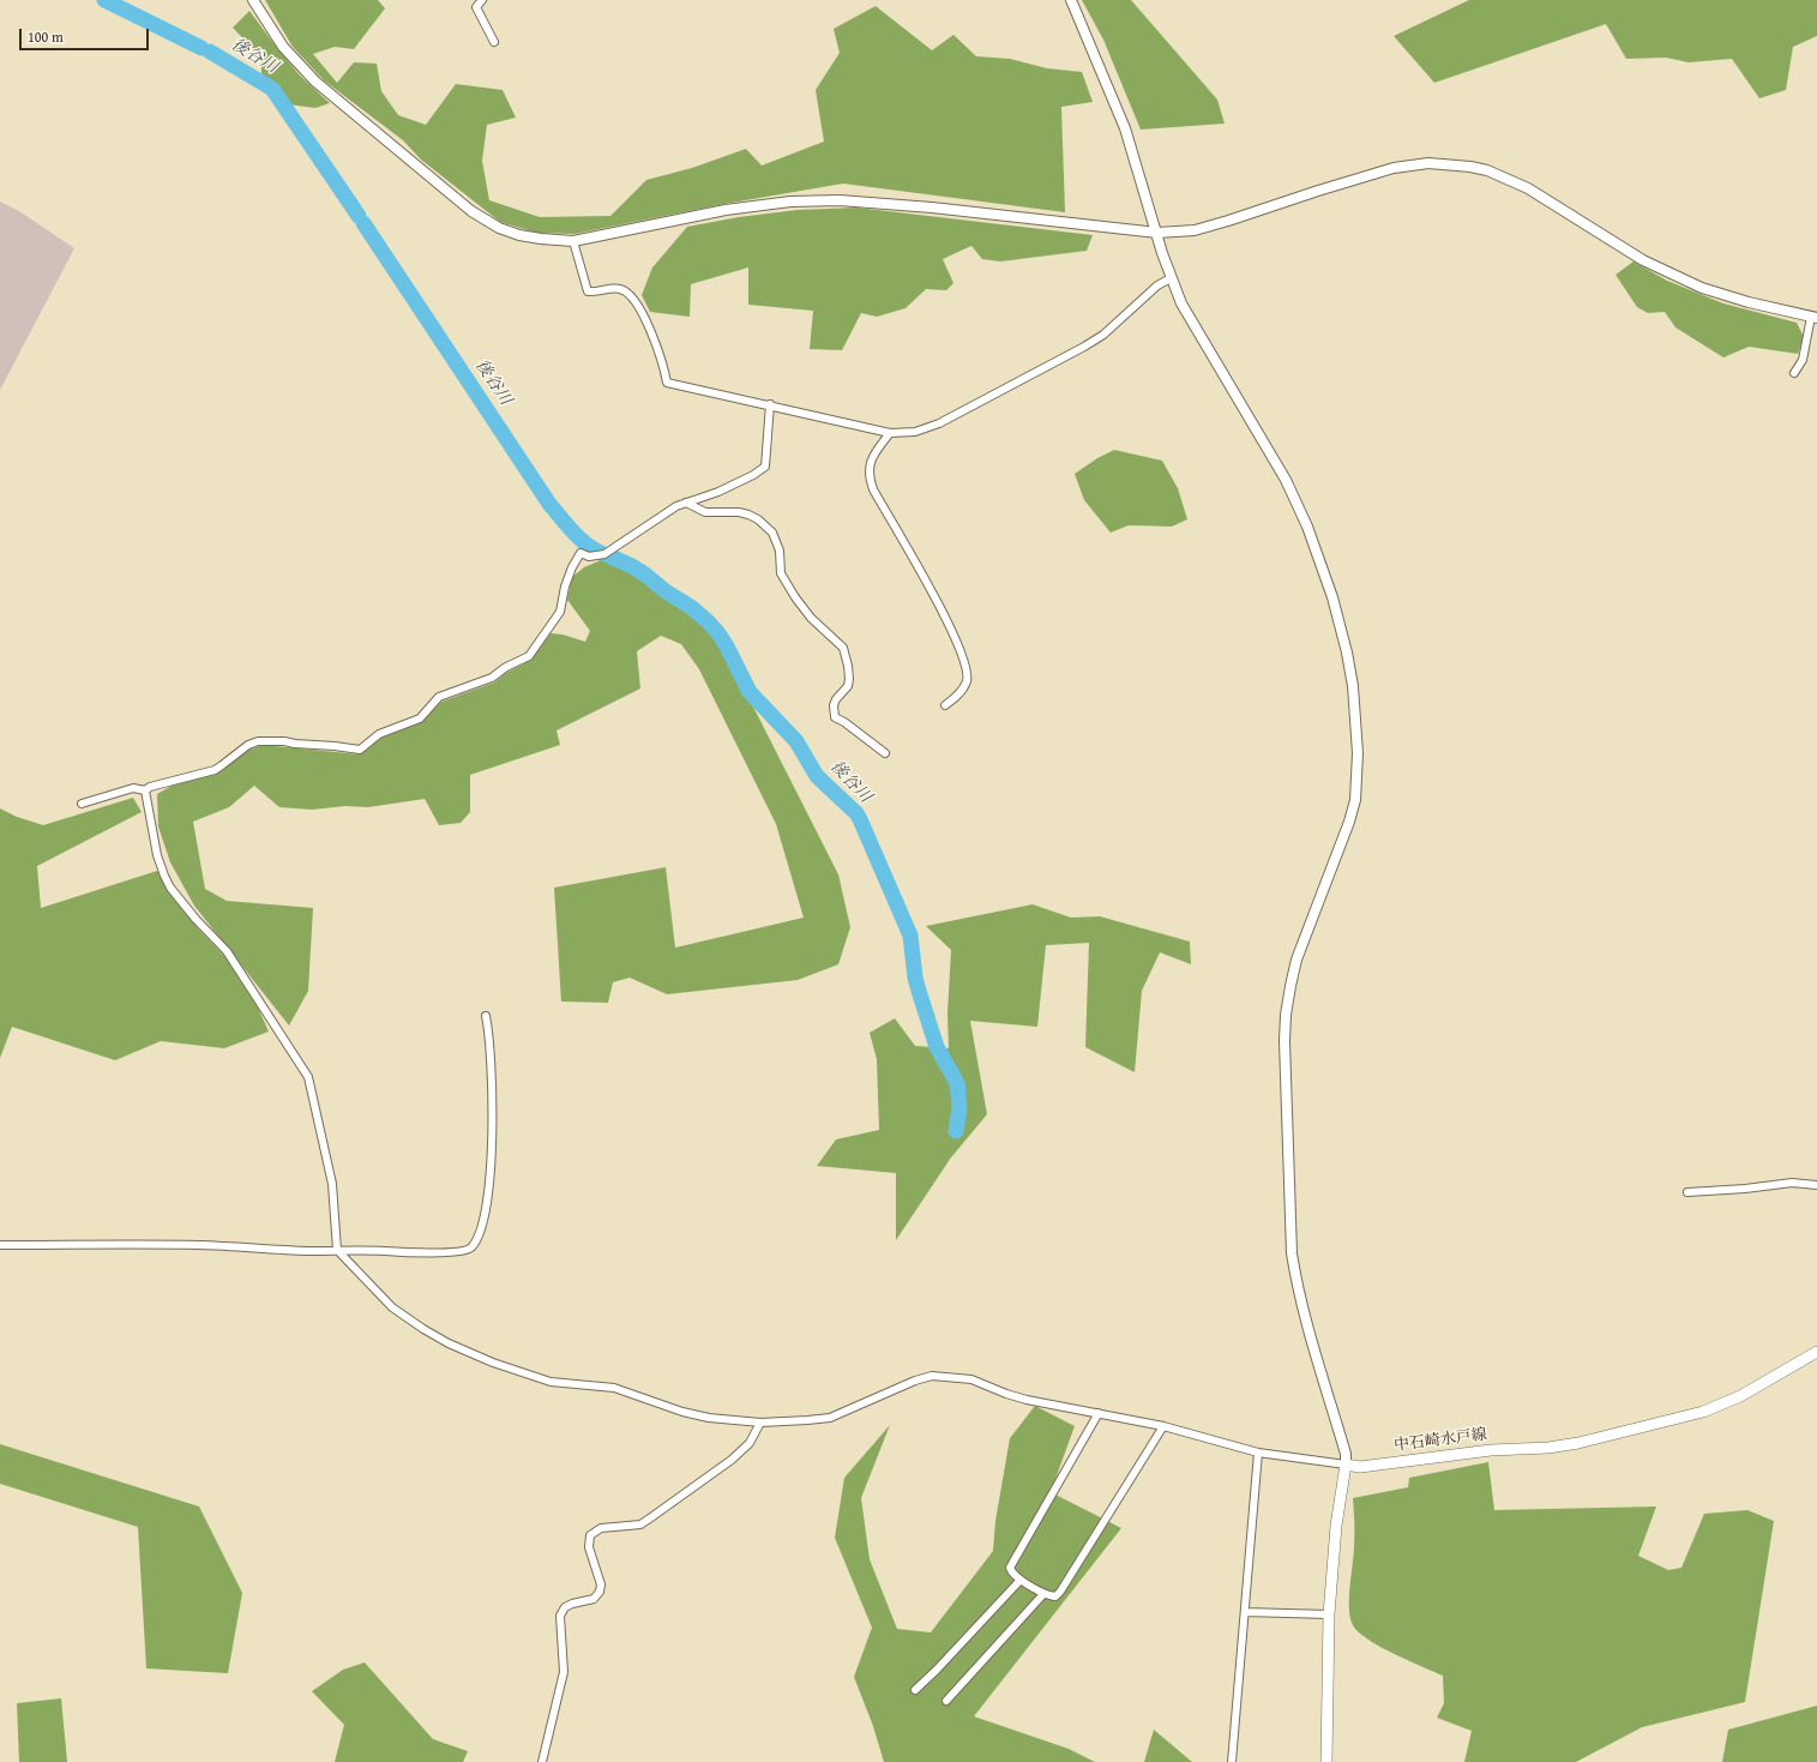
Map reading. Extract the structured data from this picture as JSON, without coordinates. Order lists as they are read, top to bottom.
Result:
{
  "streets": {
    "main road": ["中石崎水戸線"]
  },
  "water": ["後谷川"],
  "scale_bar": "100 m"
}
